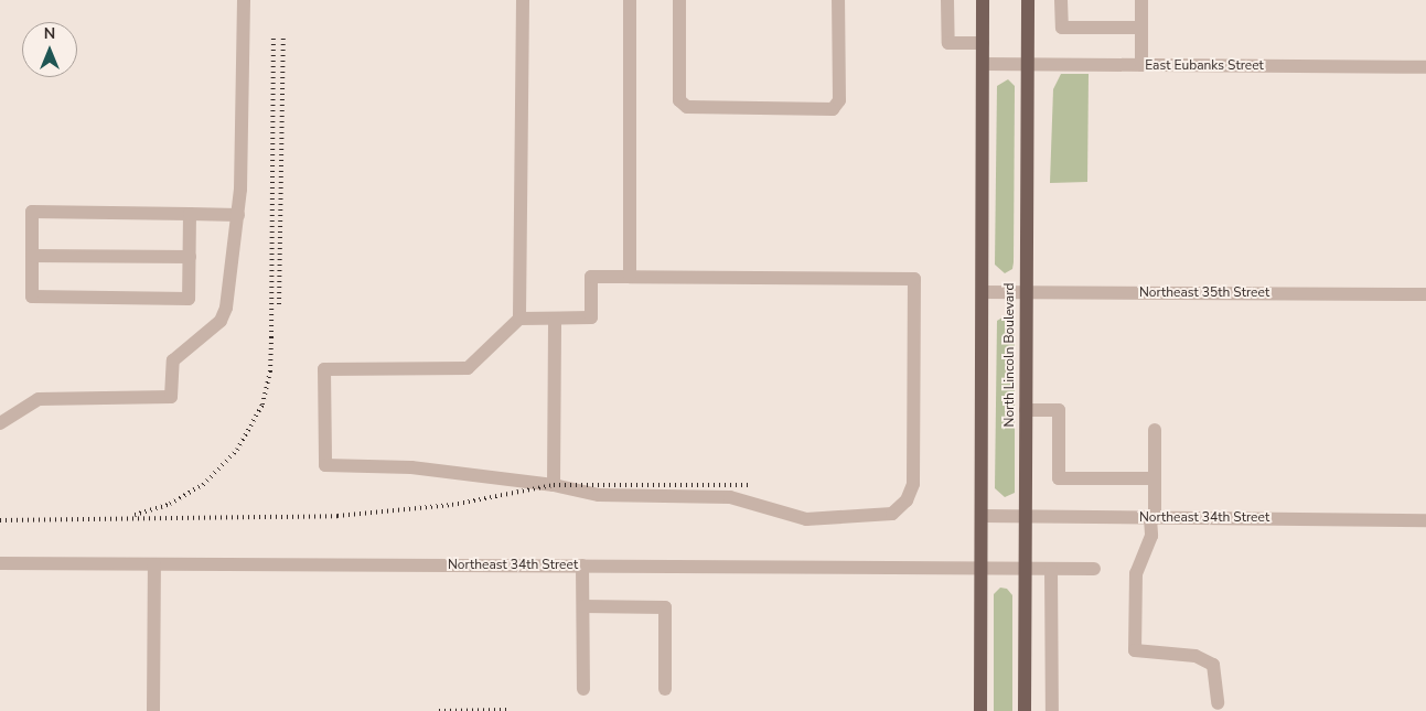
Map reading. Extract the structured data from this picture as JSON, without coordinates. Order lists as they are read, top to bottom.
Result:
{
  "streets": {
    "main road": ["North Lincoln Boulevard"],
    "street": ["East Eubanks Street", "Northeast 35th Street", "Northeast 34th Street"]
  },
  "crossings": [
    ["East Eubanks Street", "North Lincoln Boulevard"],
    ["Northeast 35th Street", "North Lincoln Boulevard"],
    ["North Lincoln Boulevard", "Northeast 34th Street"]
  ],
  "north": "top"
}
